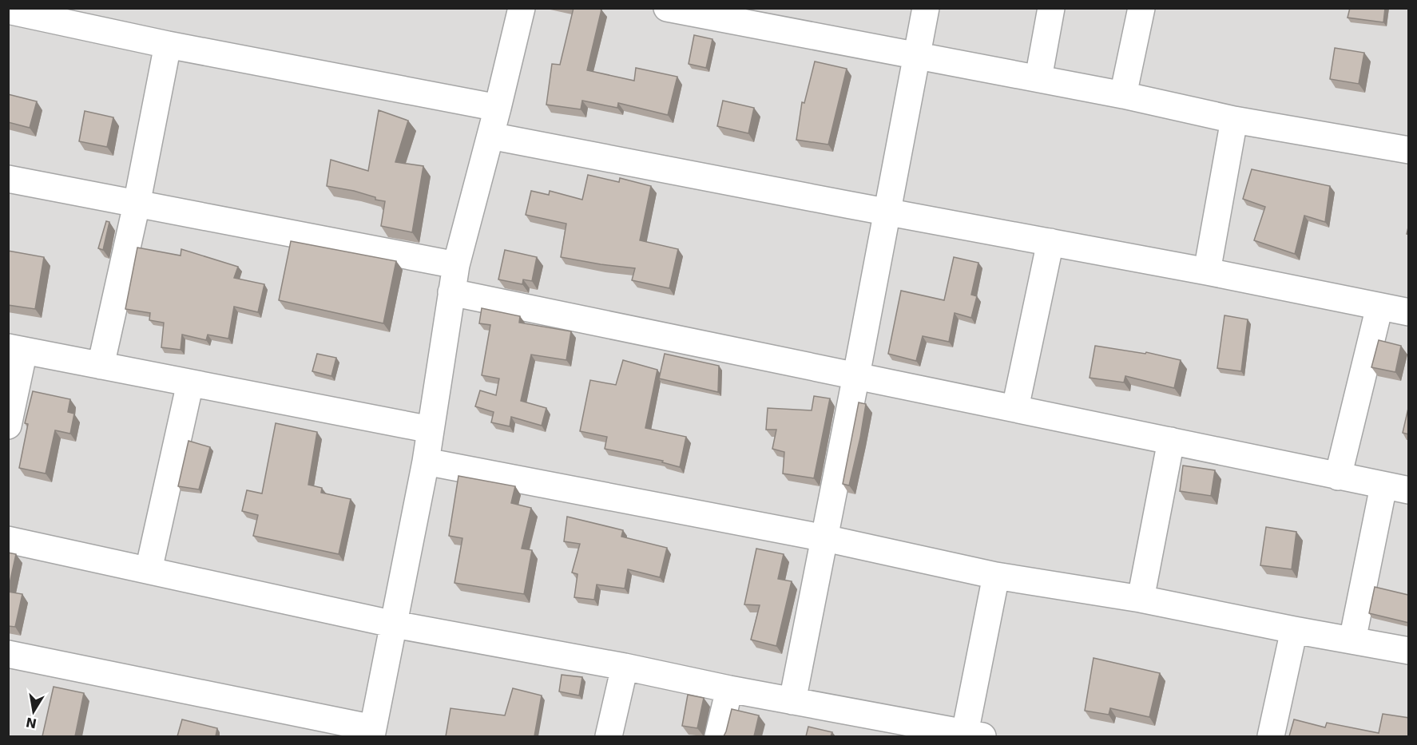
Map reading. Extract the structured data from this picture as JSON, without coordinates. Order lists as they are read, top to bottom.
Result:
{
  "north": "bottom"
}
